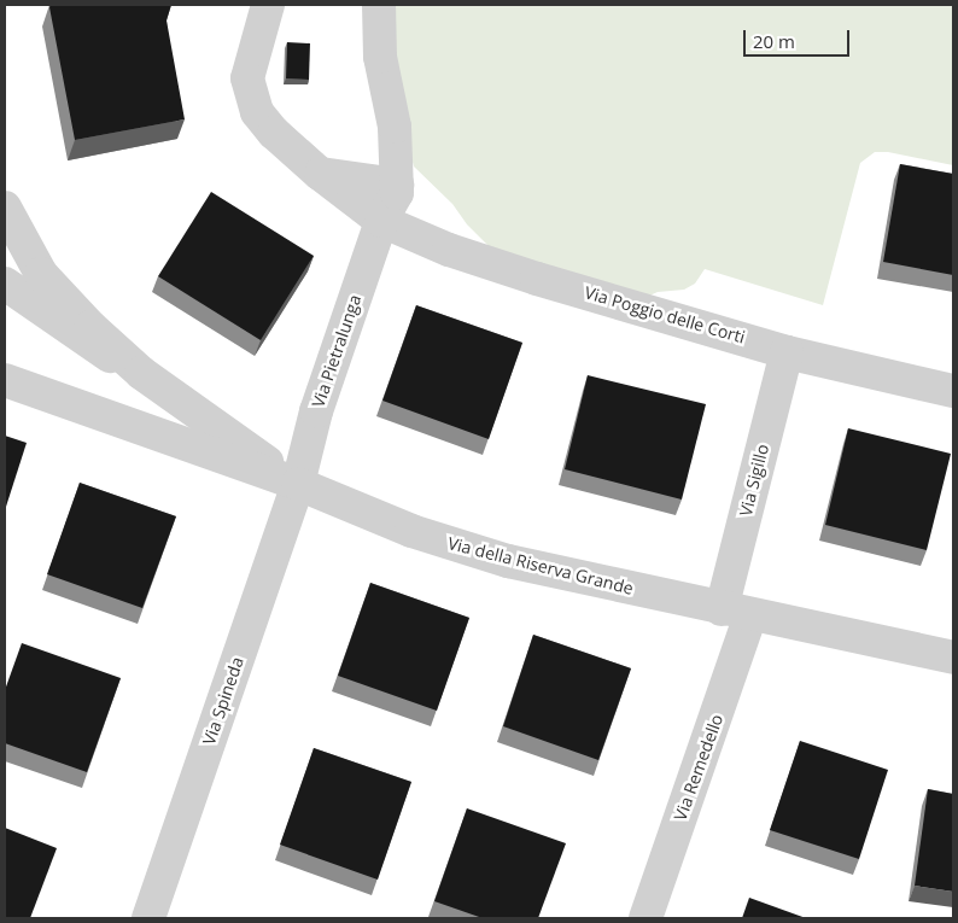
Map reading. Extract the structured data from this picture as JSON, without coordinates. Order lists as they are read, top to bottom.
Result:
{
  "streets": {
    "street": [
      "Via Poggio delle Corti",
      "Via Pietralunga",
      "Via Sigillo",
      "Via della Riserva Grande",
      "Via Spineda",
      "Via Remedello"
    ]
  },
  "crossings": [
    ["Via Poggio delle Corti", "Via Pietralunga"],
    ["Via Poggio delle Corti", "Via Sigillo"],
    ["Via Pietralunga", "Via della Riserva Grande"],
    ["Via Pietralunga", "Via Spineda"],
    ["Via Sigillo", "Via della Riserva Grande"],
    ["Via Sigillo", "Via Remedello"],
    ["Via della Riserva Grande", "Via Spineda"],
    ["Via della Riserva Grande", "Via Remedello"]
  ],
  "scale_bar": "20 m"
}
